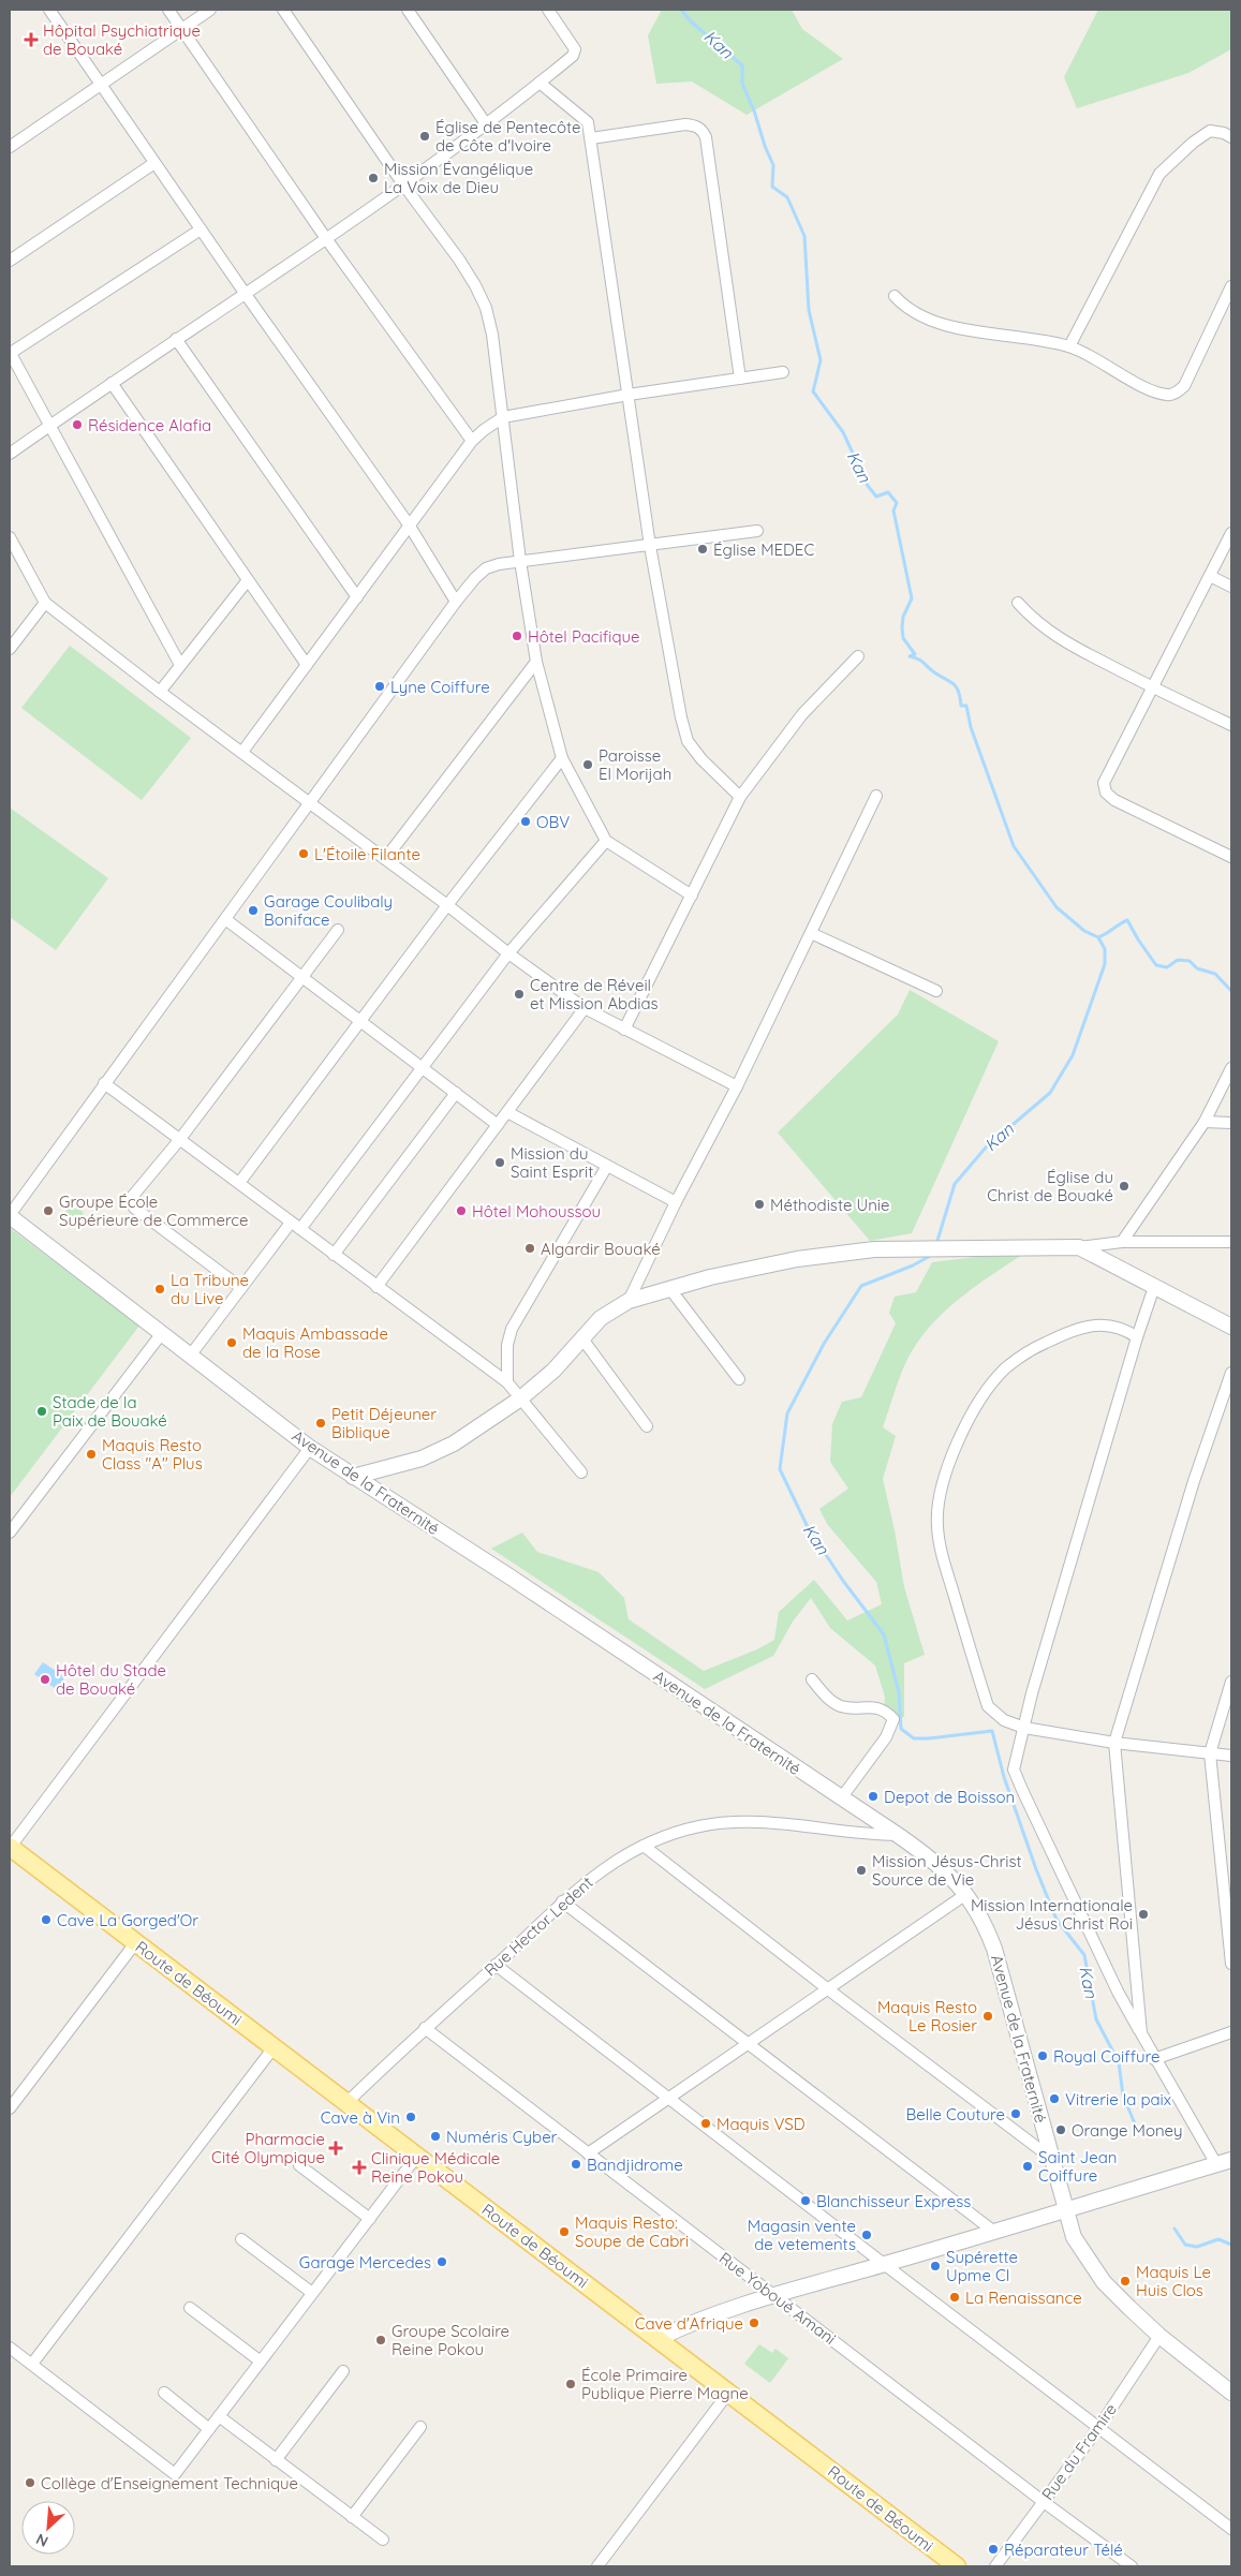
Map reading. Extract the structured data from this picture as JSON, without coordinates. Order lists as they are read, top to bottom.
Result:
{
  "streets": {
    "main road": ["Route de Béoumi"],
    "street": [
      "Avenue de la Fraternité",
      "Rue Hector Ledent",
      "Rue Yoboué Amani",
      "Rue du Framire"
    ]
  },
  "crossings": [
    ["Avenue de la Fraternité", "Rue Hector Ledent"],
    ["Avenue de la Fraternité", "Rue du Framire"],
    ["Rue Hector Ledent", "Route de Béoumi"],
    ["Rue Hector Ledent", "Rue Yoboué Amani"],
    ["Rue Yoboué Amani", "Rue du Framire"]
  ],
  "water": ["Kan"],
  "places": {
    "health": ["Hôpital Psychiatrique de Bouaké", "Pharmacie Cité Olympique", "Clinique Médicale Reine Pokou"],
    "other": [
      "Église de Pentecôte de Côte d'Ivoire",
      "Mission Évangélique La Voix de Dieu",
      "Résidence Alafia",
      "Église MEDEC",
      "Hôtel Pacifique",
      "Lyne Coiffure",
      "Paroisse El Morijah",
      "OBV",
      "L'Étoile Filante",
      "Garage Coulibaly Boniface",
      "Centre de Réveil et Mission Abdias",
      "Mission du Saint Esprit",
      "Église du Christ de Bouaké",
      "Méthodiste Unie",
      "Groupe École Supérieure de Commerce",
      "Hôtel Mohoussou",
      "Algardir Bouaké",
      "La Tribune du Live",
      "Maquis Ambassade de la Rose",
      "Stade de la Paix de Bouaké",
      "Petit Déjeuner Biblique",
      "Maquis Resto Class \"A\" Plus",
      "Hôtel du Stade de Bouaké",
      "Depot de Boisson",
      "Mission Jésus-Christ Source de Vie",
      "Mission Internationale Jésus Christ Roi",
      "Cave La Gorged'Or",
      "Maquis Resto Le Rosier",
      "Royal Coiffure",
      "Vitrerie la paix",
      "Belle Couture",
      "Cave à Vin",
      "Maquis VSD",
      "Orange Money",
      "Numéris Cyber",
      "Bandjidrome",
      "Saint Jean Coiffure",
      "Blanchisseur Express",
      "Maquis Resto: Soupe de Cabri",
      "Magasin vente de vetements",
      "Garage Mercedes",
      "Supérette Upme CI",
      "Maquis Le Huis Clos",
      "La Renaissance",
      "Cave d'Afrique",
      "Groupe Scolaire Reine Pokou",
      "École Primaire Publique Pierre Magne",
      "Collège d'Enseignement Technique",
      "Réparateur Télé"
    ]
  },
  "north": "bottom left"
}
